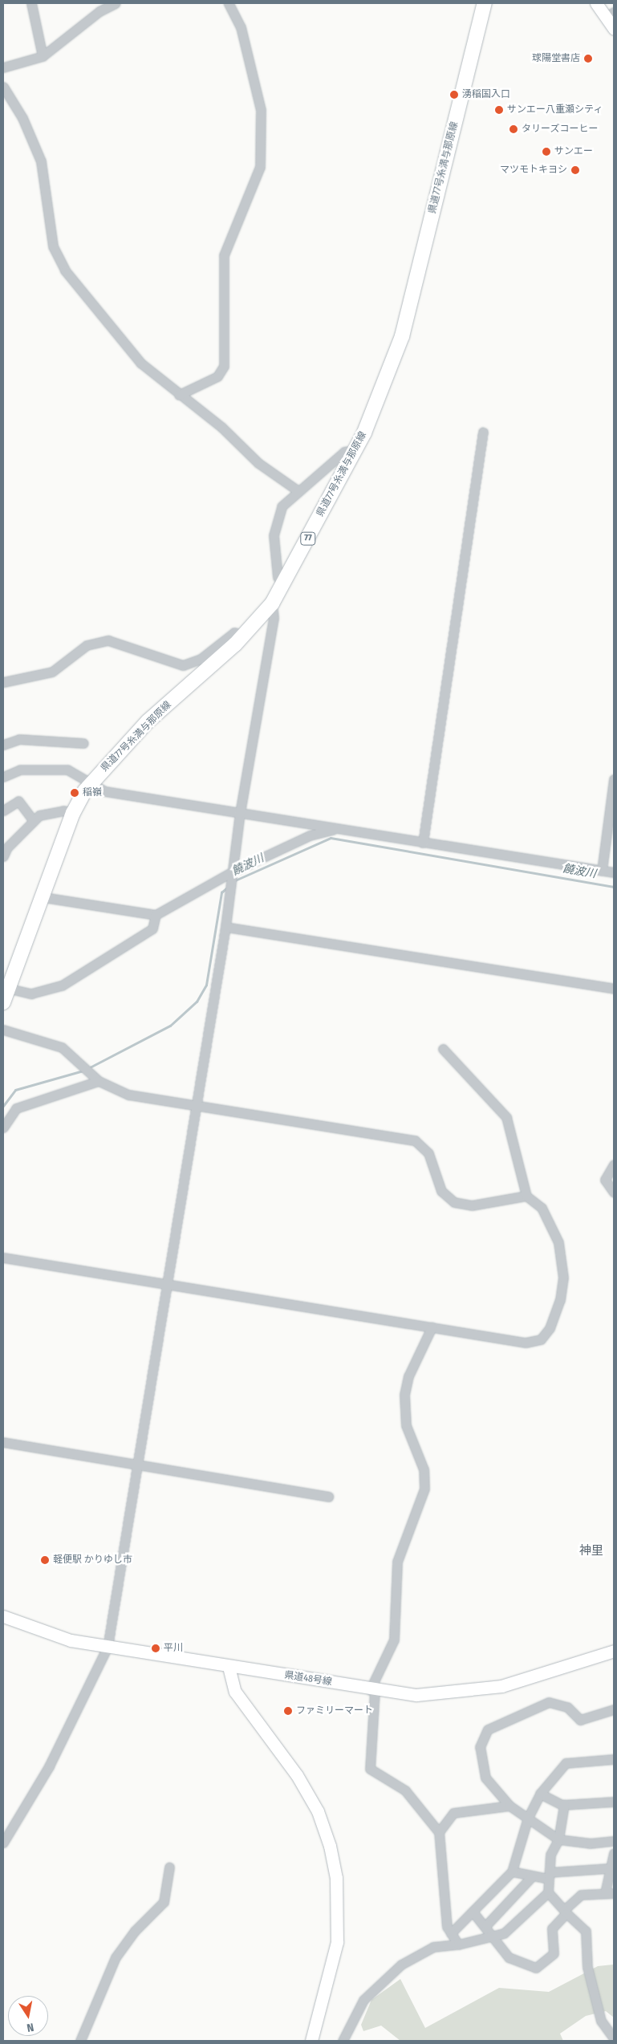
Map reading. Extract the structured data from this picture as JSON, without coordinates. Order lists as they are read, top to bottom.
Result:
{
  "streets": {
    "main road": ["県道77号糸満与那原線", "77", "県道48号線"]
  },
  "districts": ["神里"],
  "water": ["饒波川"],
  "places": [
    "球陽堂書店",
    "湧稲国入口",
    "サンエー八重瀬シティ",
    "タリーズコーヒー",
    "サンエー",
    "マツモトキヨシ",
    "稲嶺",
    "軽便駅 かりゆし市",
    "平川",
    "ファミリーマート"
  ],
  "north": "bottom"
}
